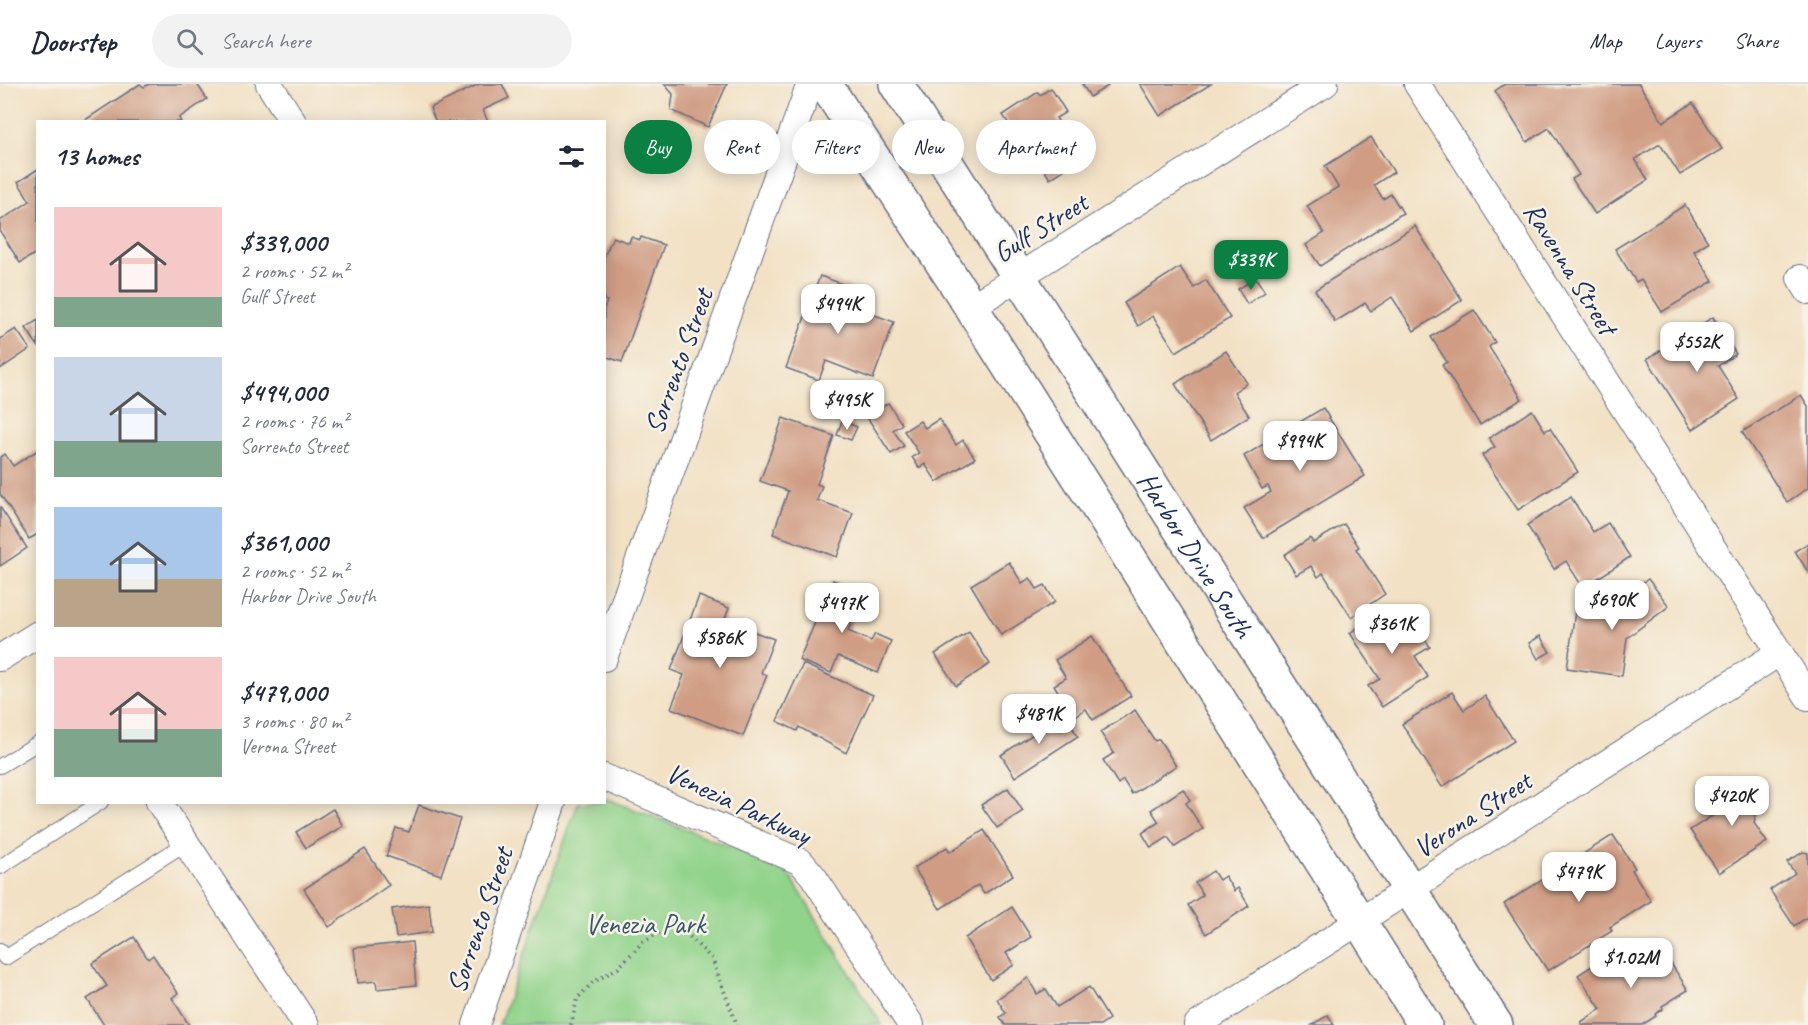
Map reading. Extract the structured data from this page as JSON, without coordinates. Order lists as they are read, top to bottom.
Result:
{
  "streets": {
    "street": [
      "Gulf Street",
      "Ravenna Street",
      "Sorrento Street",
      "Harbor Drive South",
      "Venezia Parkway",
      "Verona Street"
    ]
  },
  "crossings": [
    ["Gulf Street", "Harbor Drive South"],
    ["Ravenna Street", "Verona Street"],
    ["Harbor Drive South", "Verona Street"]
  ],
  "parks": ["Venezia Park"],
  "page": {
    "header": "Doorstep",
    "search": "Search here",
    "nav": ["Map", "Layers", "Share"],
    "chip": [
      "Buy",
      "Rent",
      "Filters",
      "New",
      "Apartment"
    ],
    "heading": "13 homes",
    "list": [
      {
        "name": "$339,000",
        "note": "2 rooms · 52 m² · Gulf Street"
      },
      {
        "name": "$494,000",
        "note": "2 rooms · 76 m² · Sorrento Street"
      },
      {
        "name": "$361,000",
        "note": "2 rooms · 52 m² · Harbor Drive South"
      },
      {
        "name": "$479,000",
        "note": "3 rooms · 80 m² · Verona Street"
      }
    ],
    "price": [
      "$339K",
      "$494K",
      "$552K",
      "$495K",
      "$994K",
      "$690K",
      "$497K",
      "$361K",
      "$586K",
      "$481K",
      "$420K",
      "$479K",
      "$1.02M"
    ]
  }
}
